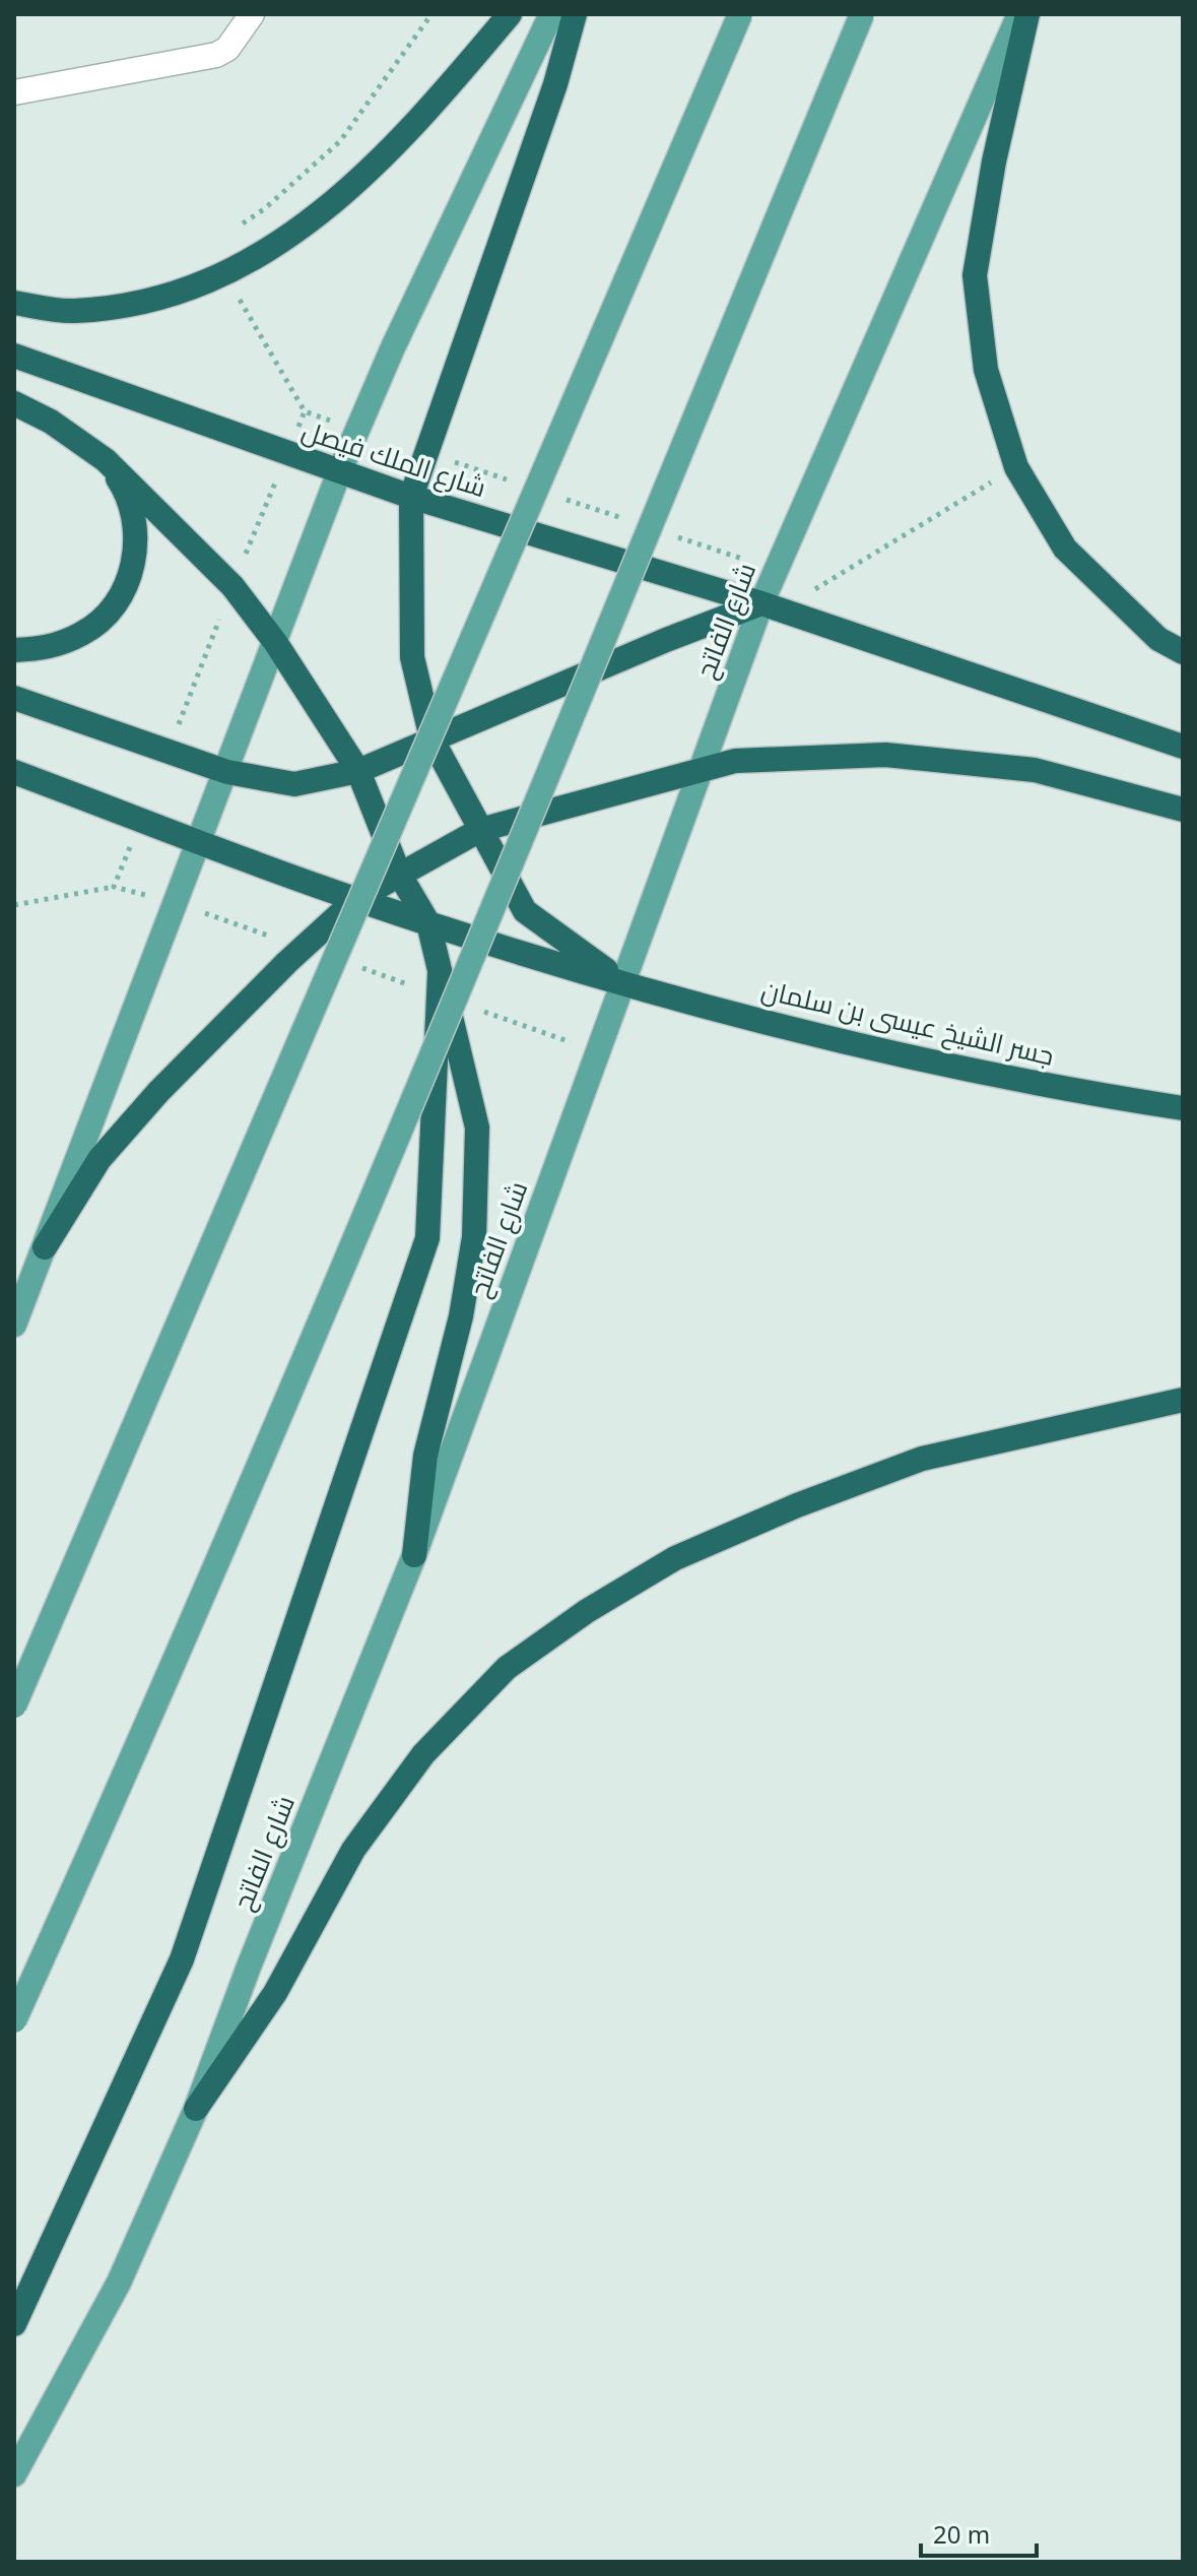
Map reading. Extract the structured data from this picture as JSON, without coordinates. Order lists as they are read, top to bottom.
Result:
{
  "streets": {
    "highway": ["شارع الملك فيصل", "جسر الشيخ عيسى بن سلمان"],
    "main road": ["شارع الفاتح"]
  },
  "crossings": [
    ["شارع الملك فيصل", "شارع الفاتح"],
    ["شارع الفاتح", "جسر الشيخ عيسى بن سلمان"]
  ],
  "scale_bar": "20 m"
}
